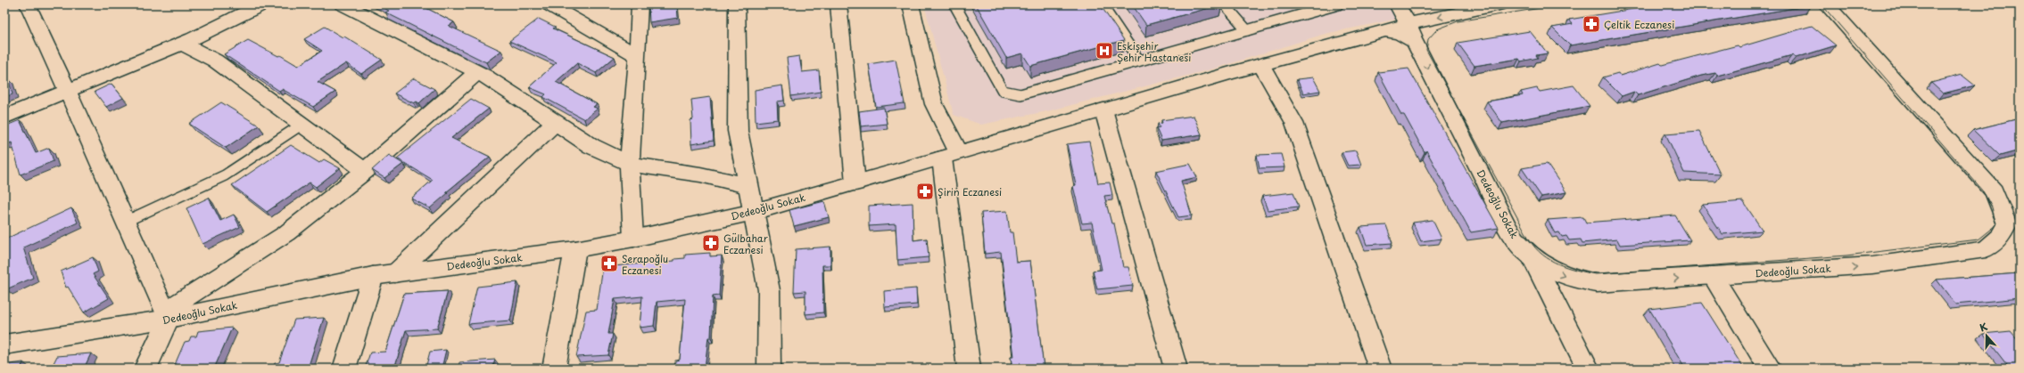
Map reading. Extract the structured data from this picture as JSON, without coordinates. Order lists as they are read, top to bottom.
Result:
{
  "streets": {
    "street": ["Dedeoğlu Sokak"]
  },
  "places": {
    "pharmacy": [
      "Çeltik Eczanesi",
      "Şirin Eczanesi",
      "Gülbahar Eczanesi",
      "Serapoğlu Eczanesi"
    ],
    "hospital": ["Eskişehir Şehir Hastanesi"]
  },
  "north": "top"
}
